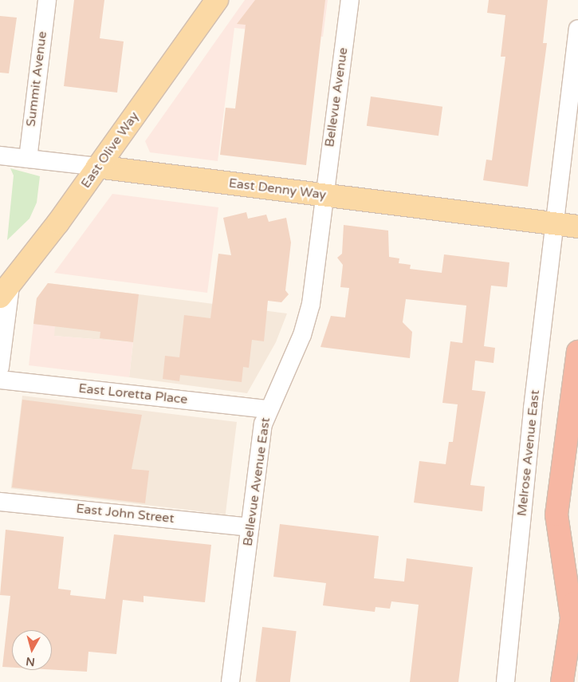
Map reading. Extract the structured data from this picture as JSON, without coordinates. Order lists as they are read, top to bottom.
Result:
{
  "streets": {
    "main road": ["East Olive Way", "East Denny Way"],
    "street": [
      "Summit Avenue",
      "Bellevue Avenue",
      "East Loretta Place",
      "Melrose Avenue East",
      "Bellevue Avenue East",
      "East John Street"
    ]
  },
  "crossings": [
    ["Summit Avenue", "East Denny Way"],
    ["Bellevue Avenue", "East Denny Way"],
    ["Bellevue Avenue", "Bellevue Avenue East"],
    ["East Olive Way", "East Denny Way"],
    ["East Denny Way", "Melrose Avenue East"],
    ["East Denny Way", "Bellevue Avenue East"],
    ["East Loretta Place", "Bellevue Avenue East"],
    ["Bellevue Avenue East", "East John Street"]
  ],
  "north": "bottom"
}
